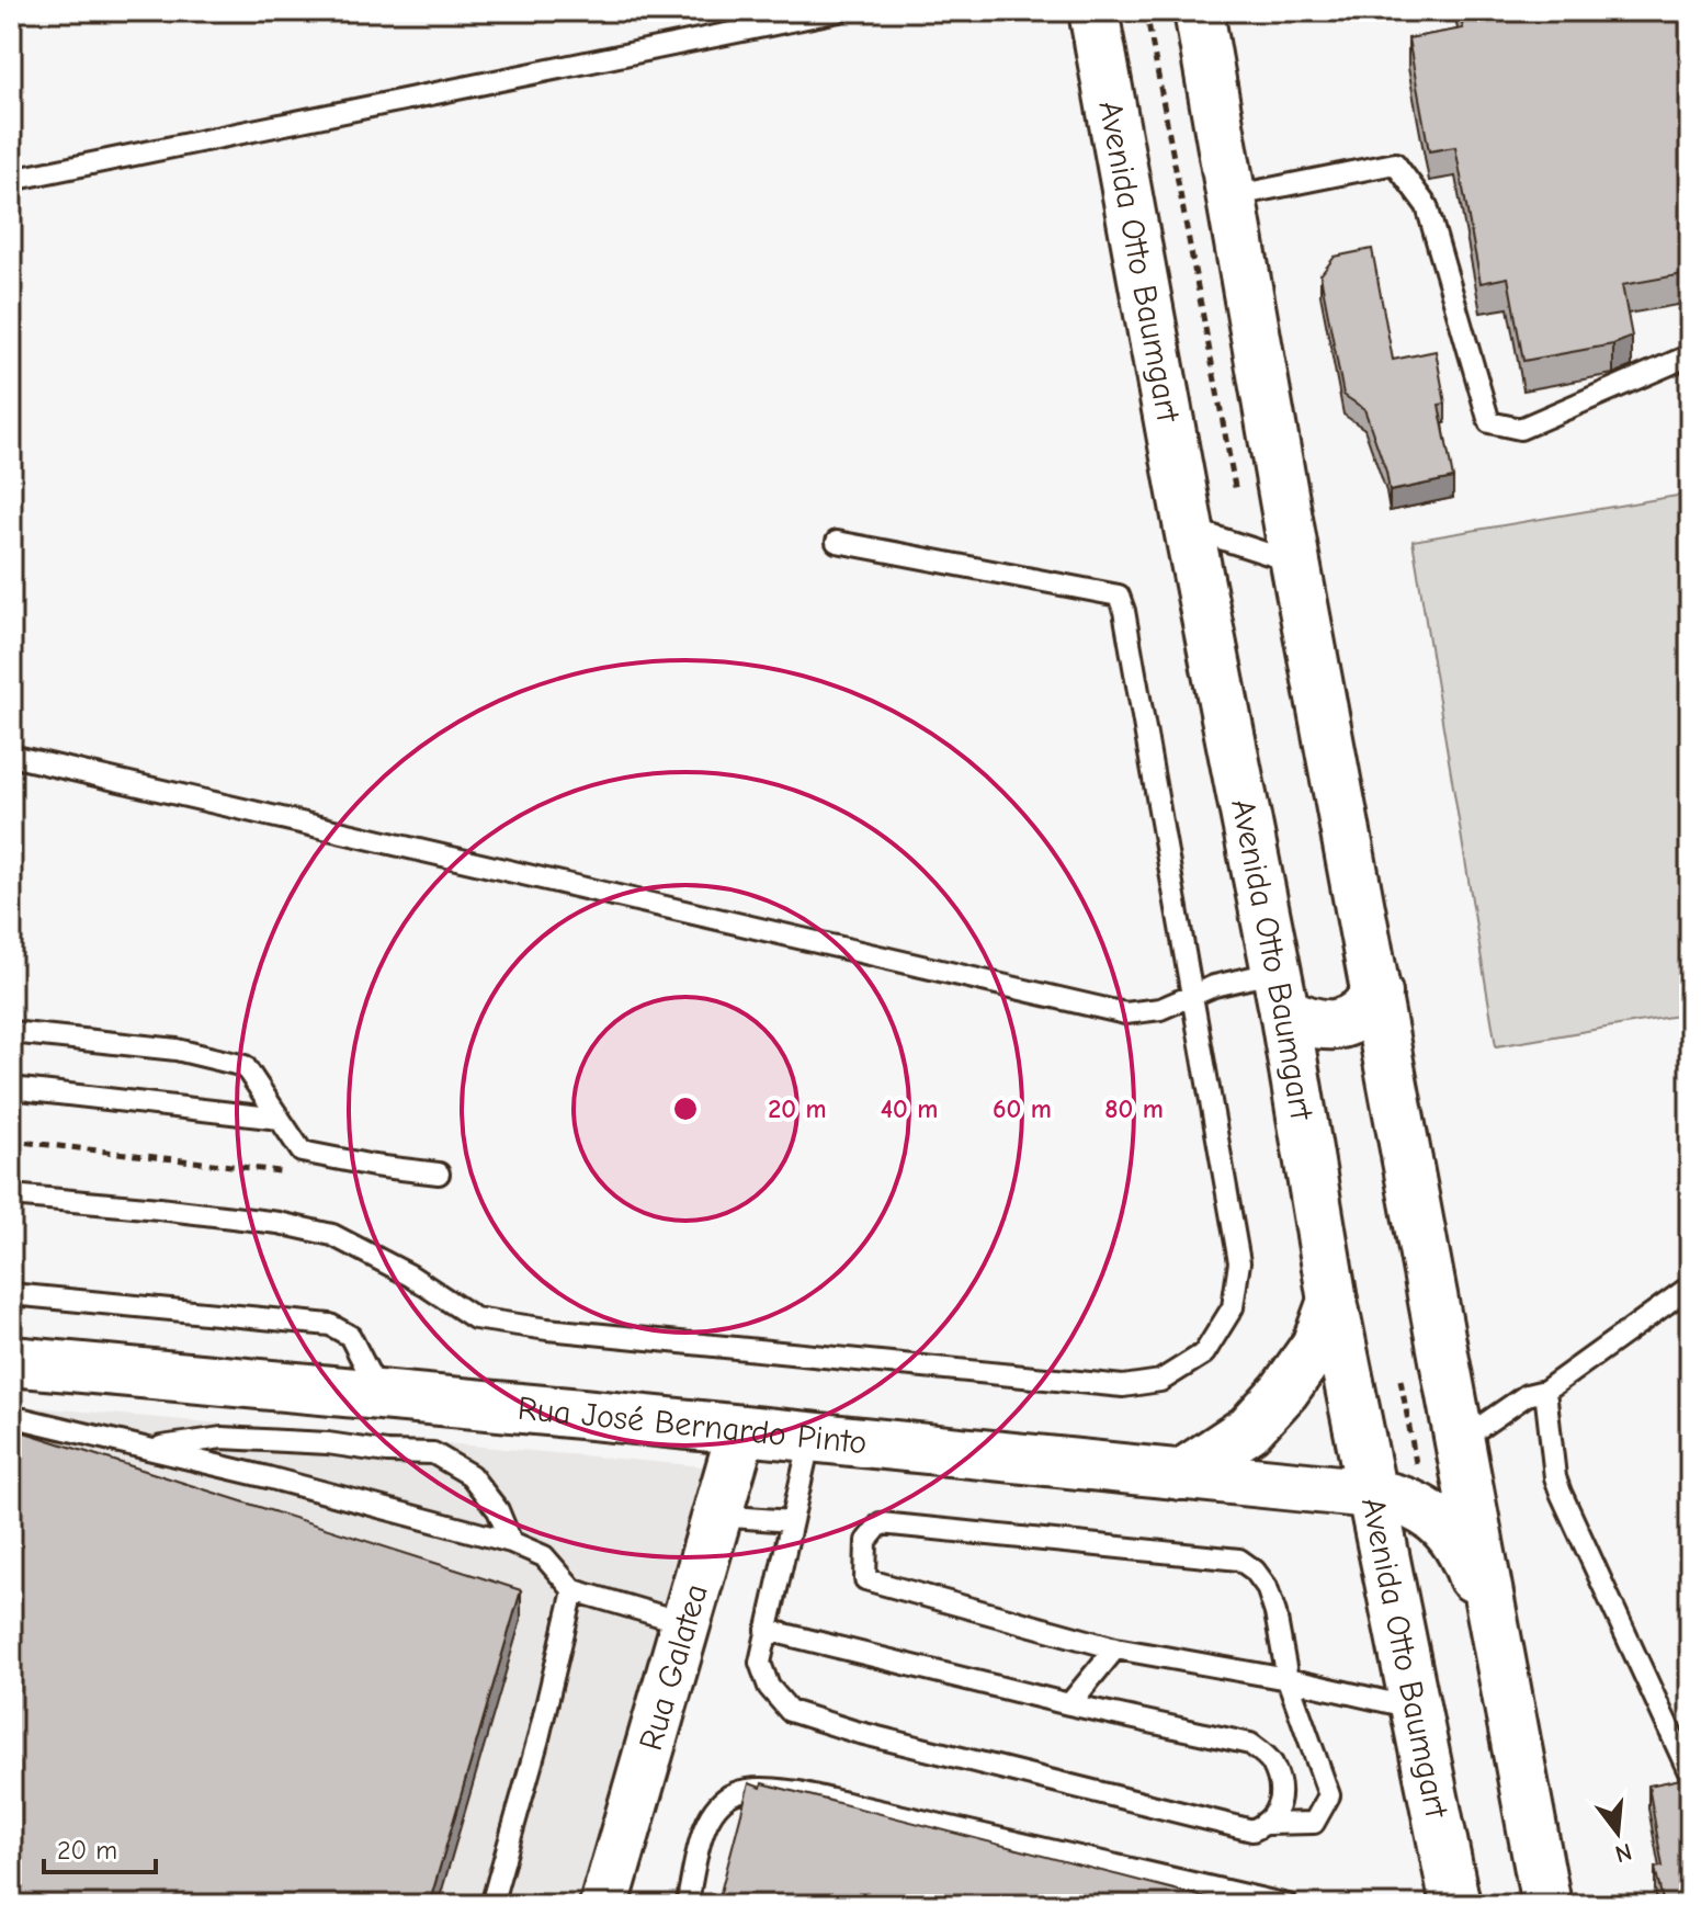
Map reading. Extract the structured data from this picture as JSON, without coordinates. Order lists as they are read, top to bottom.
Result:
{
  "streets": {
    "main road": ["Avenida Otto Baumgart", "Rua José Bernardo Pinto", "Rua Galatea"]
  },
  "crossings": [
    ["Avenida Otto Baumgart", "Rua José Bernardo Pinto"],
    ["Rua José Bernardo Pinto", "Rua Galatea"]
  ],
  "scale_bar": "20 m",
  "north": "bottom",
  "rings": [
    "20 m",
    "40 m",
    "60 m",
    "80 m"
  ]
}
